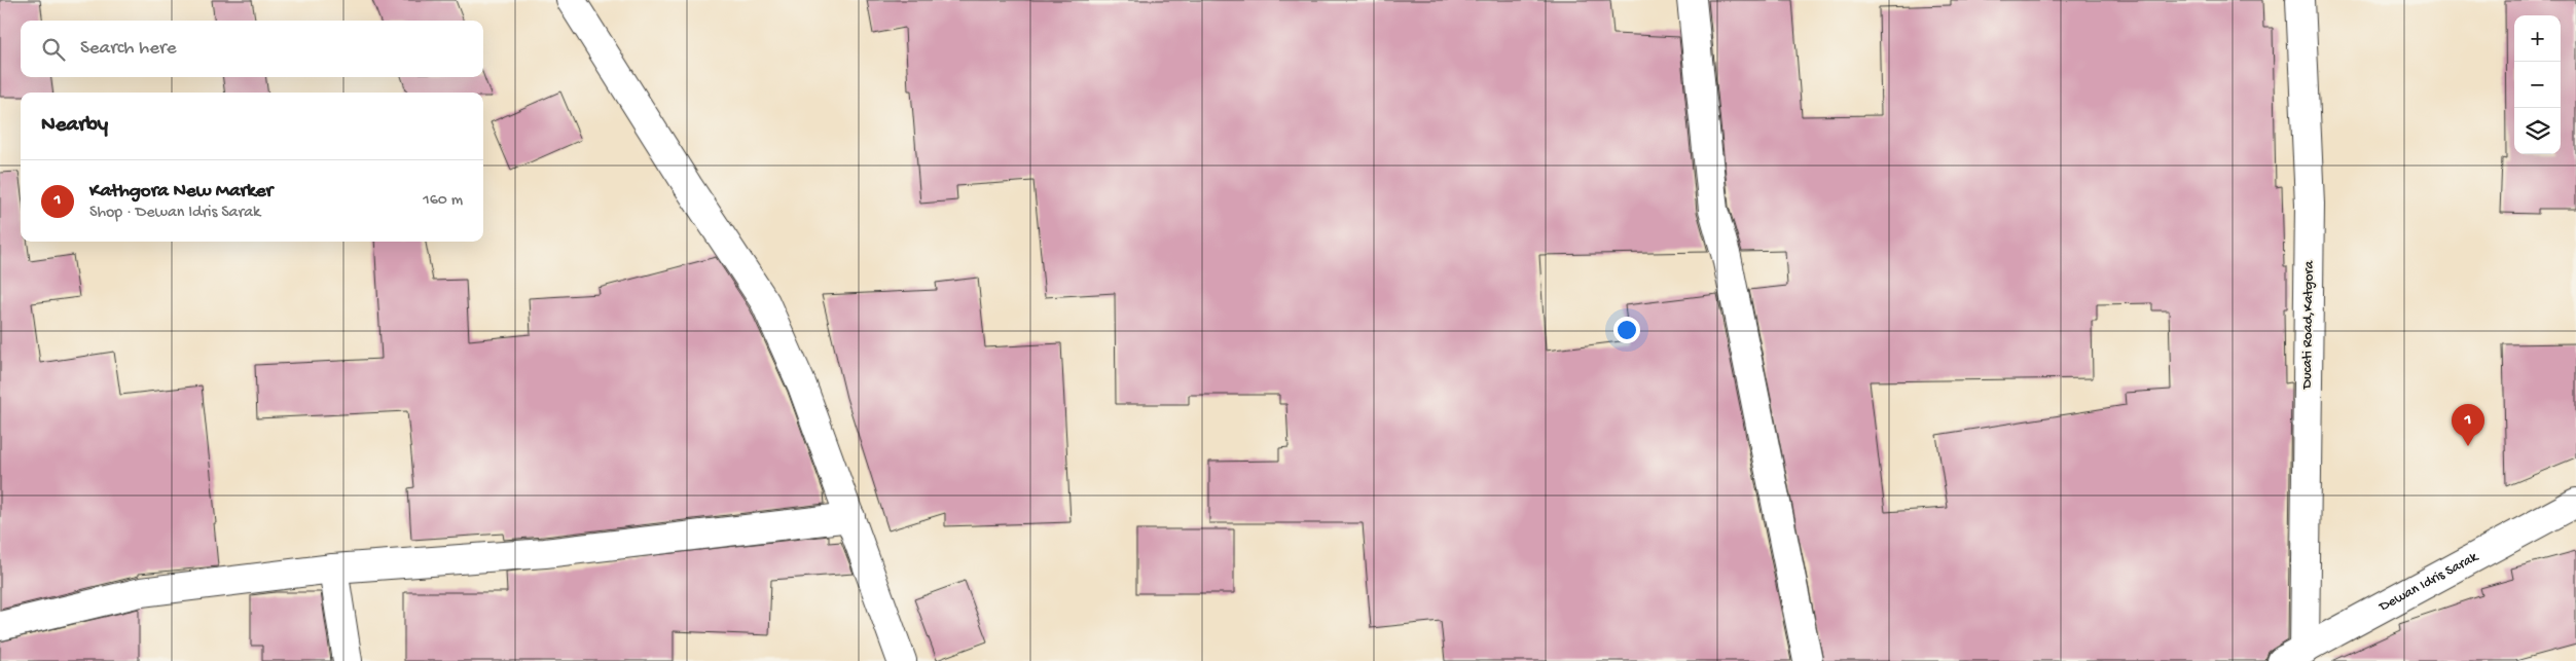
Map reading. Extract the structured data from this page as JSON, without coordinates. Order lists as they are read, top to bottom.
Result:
{
  "streets": {
    "street": ["Ducati Road,Katgora", "Dewan Idris Sarak"]
  },
  "crossings": [
    ["Ducati Road,Katgora", "Dewan Idris Sarak"]
  ],
  "page": {
    "map_buttons": ["+", "−"],
    "search": "Search here",
    "heading": "Nearby",
    "list": [
      {
        "mark": "1",
        "name": "Kathgora New Marker",
        "note": "Shop · Dewan Idris Sarak",
        "value": "160 m"
      }
    ],
    "pins": "1"
  }
}
